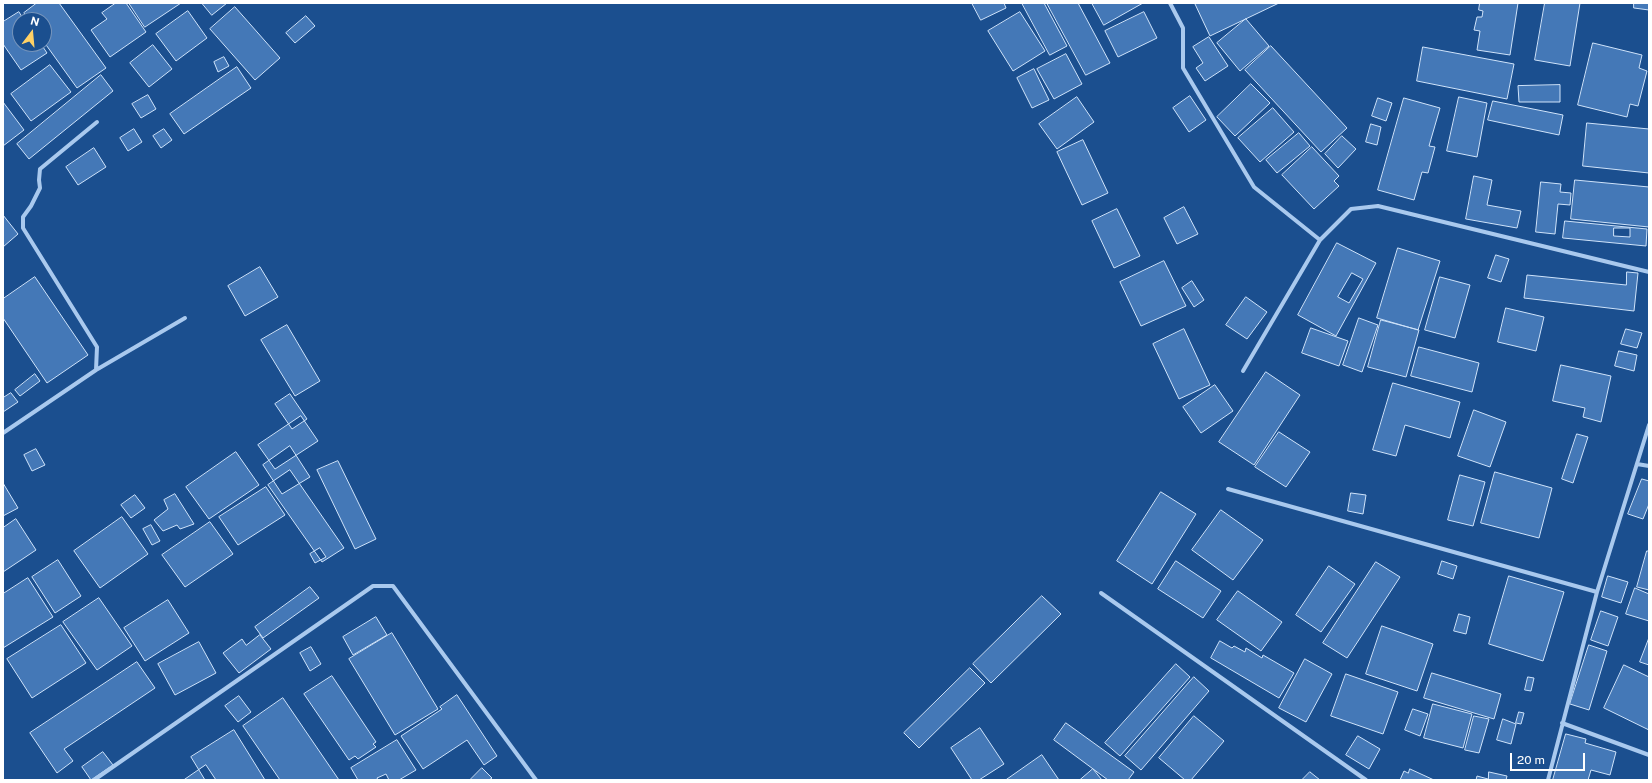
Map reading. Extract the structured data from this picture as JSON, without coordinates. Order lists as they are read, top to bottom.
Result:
{
  "scale_bar": "20 m",
  "north": "top"
}
